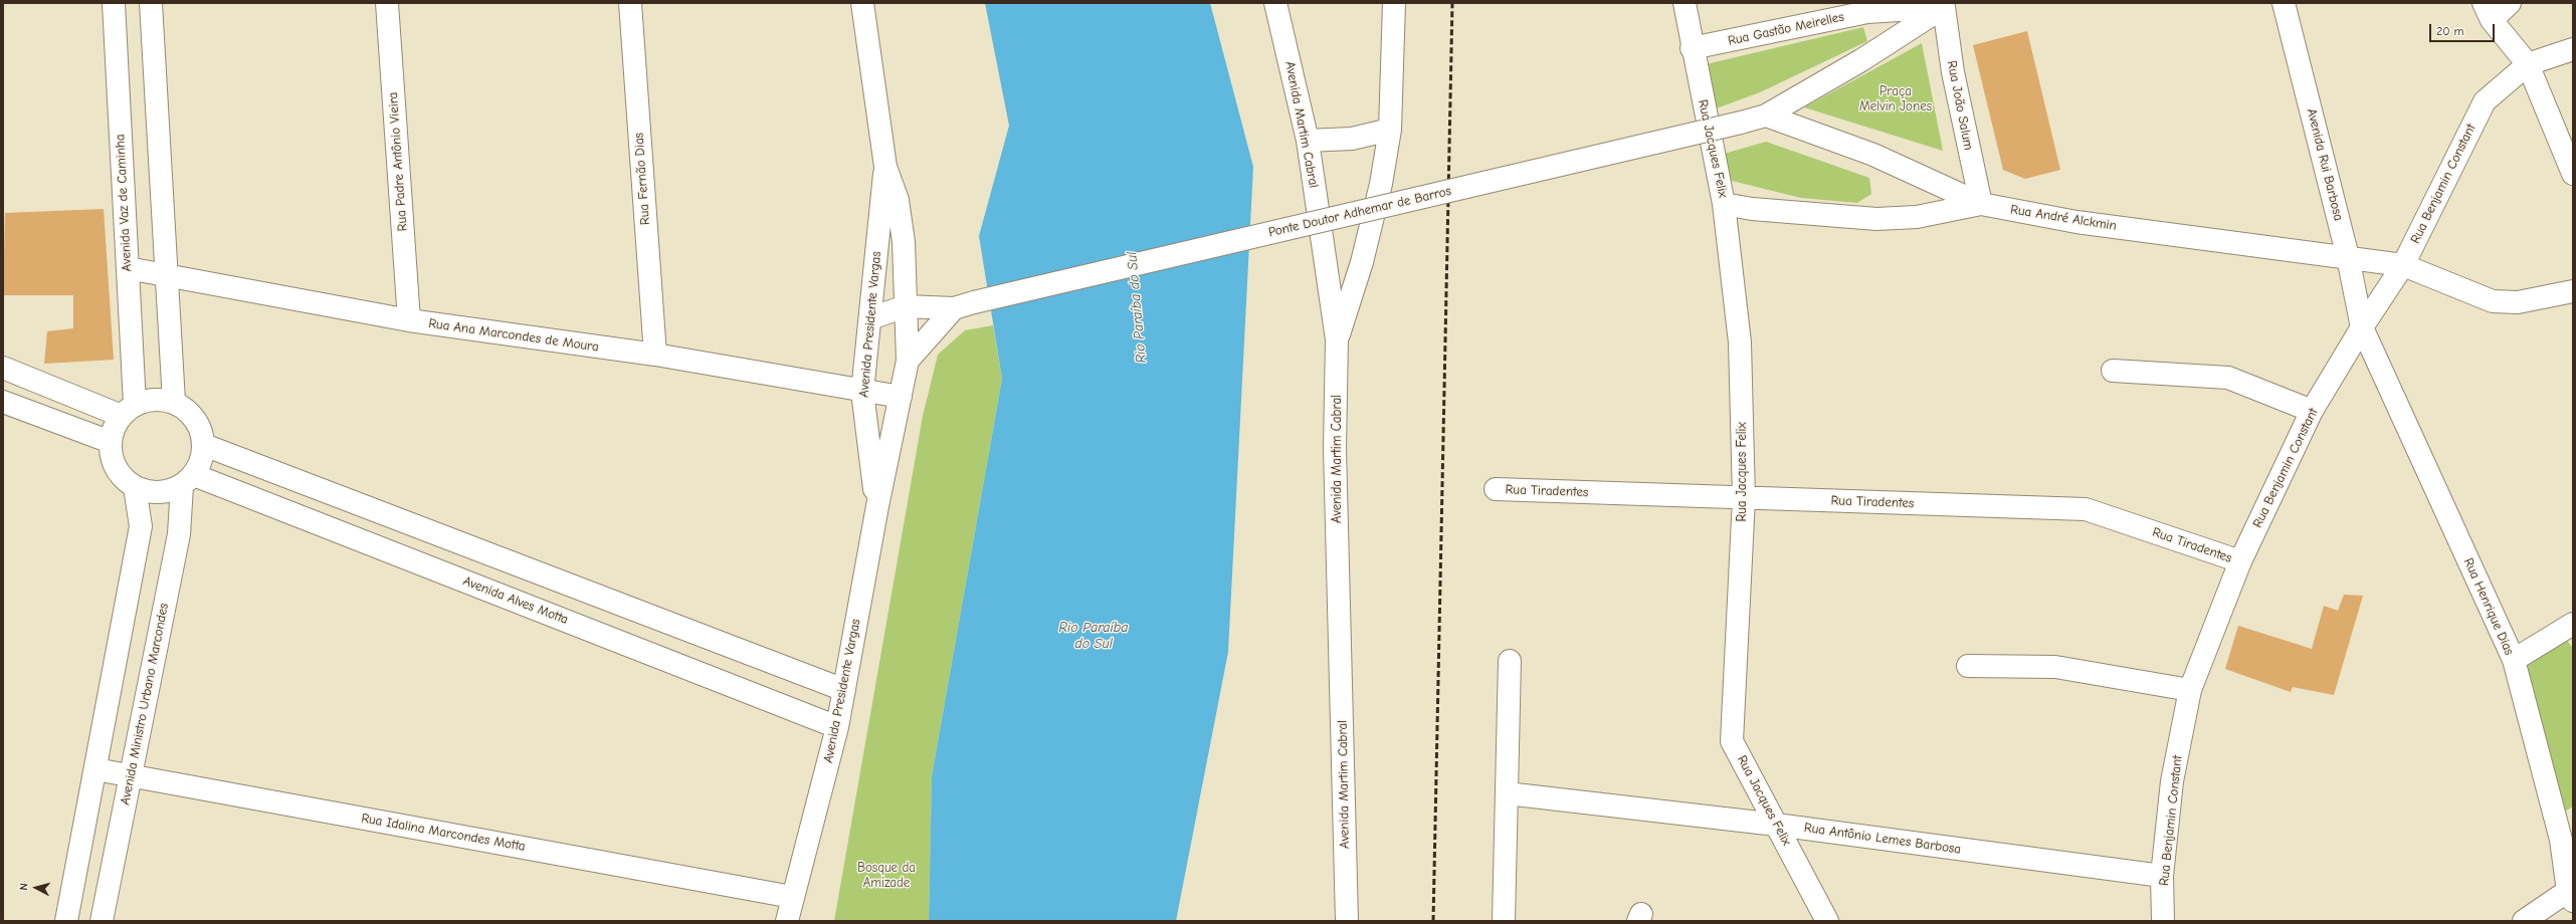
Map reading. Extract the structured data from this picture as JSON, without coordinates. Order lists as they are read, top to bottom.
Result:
{
  "streets": {
    "street": [
      "Rua Gastão Meirelles",
      "Rua João Salum",
      "Avenida Martim Cabral",
      "Rua Jacques Felix",
      "Rua Padre Antônio Vieira",
      "Avenida Rui Barbosa",
      "Rua Fernão Dias",
      "Rua Benjamin Constant",
      "Avenida Vaz de Caminha",
      "Ponte Doutor Adhemar de Barros",
      "Rua André Alckmin",
      "Avenida Presidente Vargas",
      "Rua Ana Marcondes de Moura",
      "Rua Tiradentes",
      "Avenida Alves Motta",
      "Rua Henrique Dias",
      "Avenida Ministro Urbano Marcondes",
      "Rua Idalina Marcondes Motta",
      "Rua Antônio Lemes Barbosa"
    ]
  },
  "crossings": [
    ["Rua Gastão Meirelles", "Rua João Salum"],
    ["Rua Gastão Meirelles", "Rua Jacques Felix"],
    ["Rua Gastão Meirelles", "Ponte Doutor Adhemar de Barros"],
    ["Rua João Salum", "Ponte Doutor Adhemar de Barros"],
    ["Rua João Salum", "Rua André Alckmin"],
    ["Rua Jacques Felix", "Rua André Alckmin"],
    ["Rua Jacques Felix", "Rua Tiradentes"],
    ["Rua Jacques Felix", "Rua Antônio Lemes Barbosa"],
    ["Rua Padre Antônio Vieira", "Rua Ana Marcondes de Moura"],
    ["Avenida Rui Barbosa", "Rua Benjamin Constant"],
    ["Avenida Rui Barbosa", "Rua André Alckmin"],
    ["Avenida Rui Barbosa", "Rua Henrique Dias"],
    ["Rua Fernão Dias", "Rua Ana Marcondes de Moura"],
    ["Rua Benjamin Constant", "Rua André Alckmin"],
    ["Rua Benjamin Constant", "Rua Tiradentes"],
    ["Rua Benjamin Constant", "Rua Henrique Dias"],
    ["Rua Benjamin Constant", "Rua Antônio Lemes Barbosa"],
    ["Avenida Vaz de Caminha", "Rua Ana Marcondes de Moura"],
    ["Avenida Vaz de Caminha", "Avenida Alves Motta"],
    ["Avenida Vaz de Caminha", "Avenida Ministro Urbano Marcondes"],
    ["Avenida Presidente Vargas", "Rua Ana Marcondes de Moura"],
    ["Avenida Presidente Vargas", "Avenida Alves Motta"],
    ["Avenida Presidente Vargas", "Rua Idalina Marcondes Motta"],
    ["Avenida Alves Motta", "Avenida Ministro Urbano Marcondes"],
    ["Avenida Ministro Urbano Marcondes", "Rua Idalina Marcondes Motta"]
  ],
  "water": ["Rio Paraíba do Sul"],
  "parks": ["Praça Melvin Jones", "Bosque da Amizade"],
  "scale_bar": "20 m",
  "north": "left"
}
